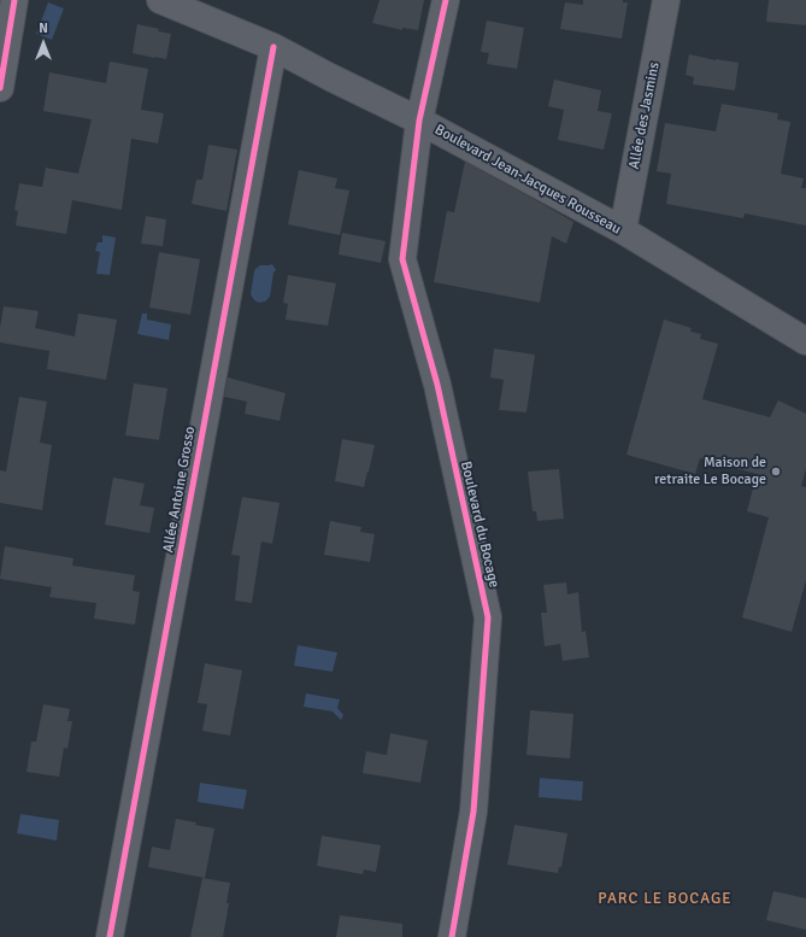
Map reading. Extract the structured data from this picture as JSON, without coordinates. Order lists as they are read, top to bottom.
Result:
{
  "streets": {
    "street": [
      "Allée des Jasmins",
      "Boulevard Jean-Jacques Rousseau",
      "Allée Antoine Grosso",
      "Boulevard du Bocage"
    ]
  },
  "crossings": [
    ["Allée des Jasmins", "Boulevard Jean-Jacques Rousseau"],
    ["Boulevard Jean-Jacques Rousseau", "Allée Antoine Grosso"],
    ["Boulevard Jean-Jacques Rousseau", "Boulevard du Bocage"]
  ],
  "districts": ["PARC LE BOCAGE"],
  "places": ["Maison de retraite Le Bocage"],
  "north": "top"
}
